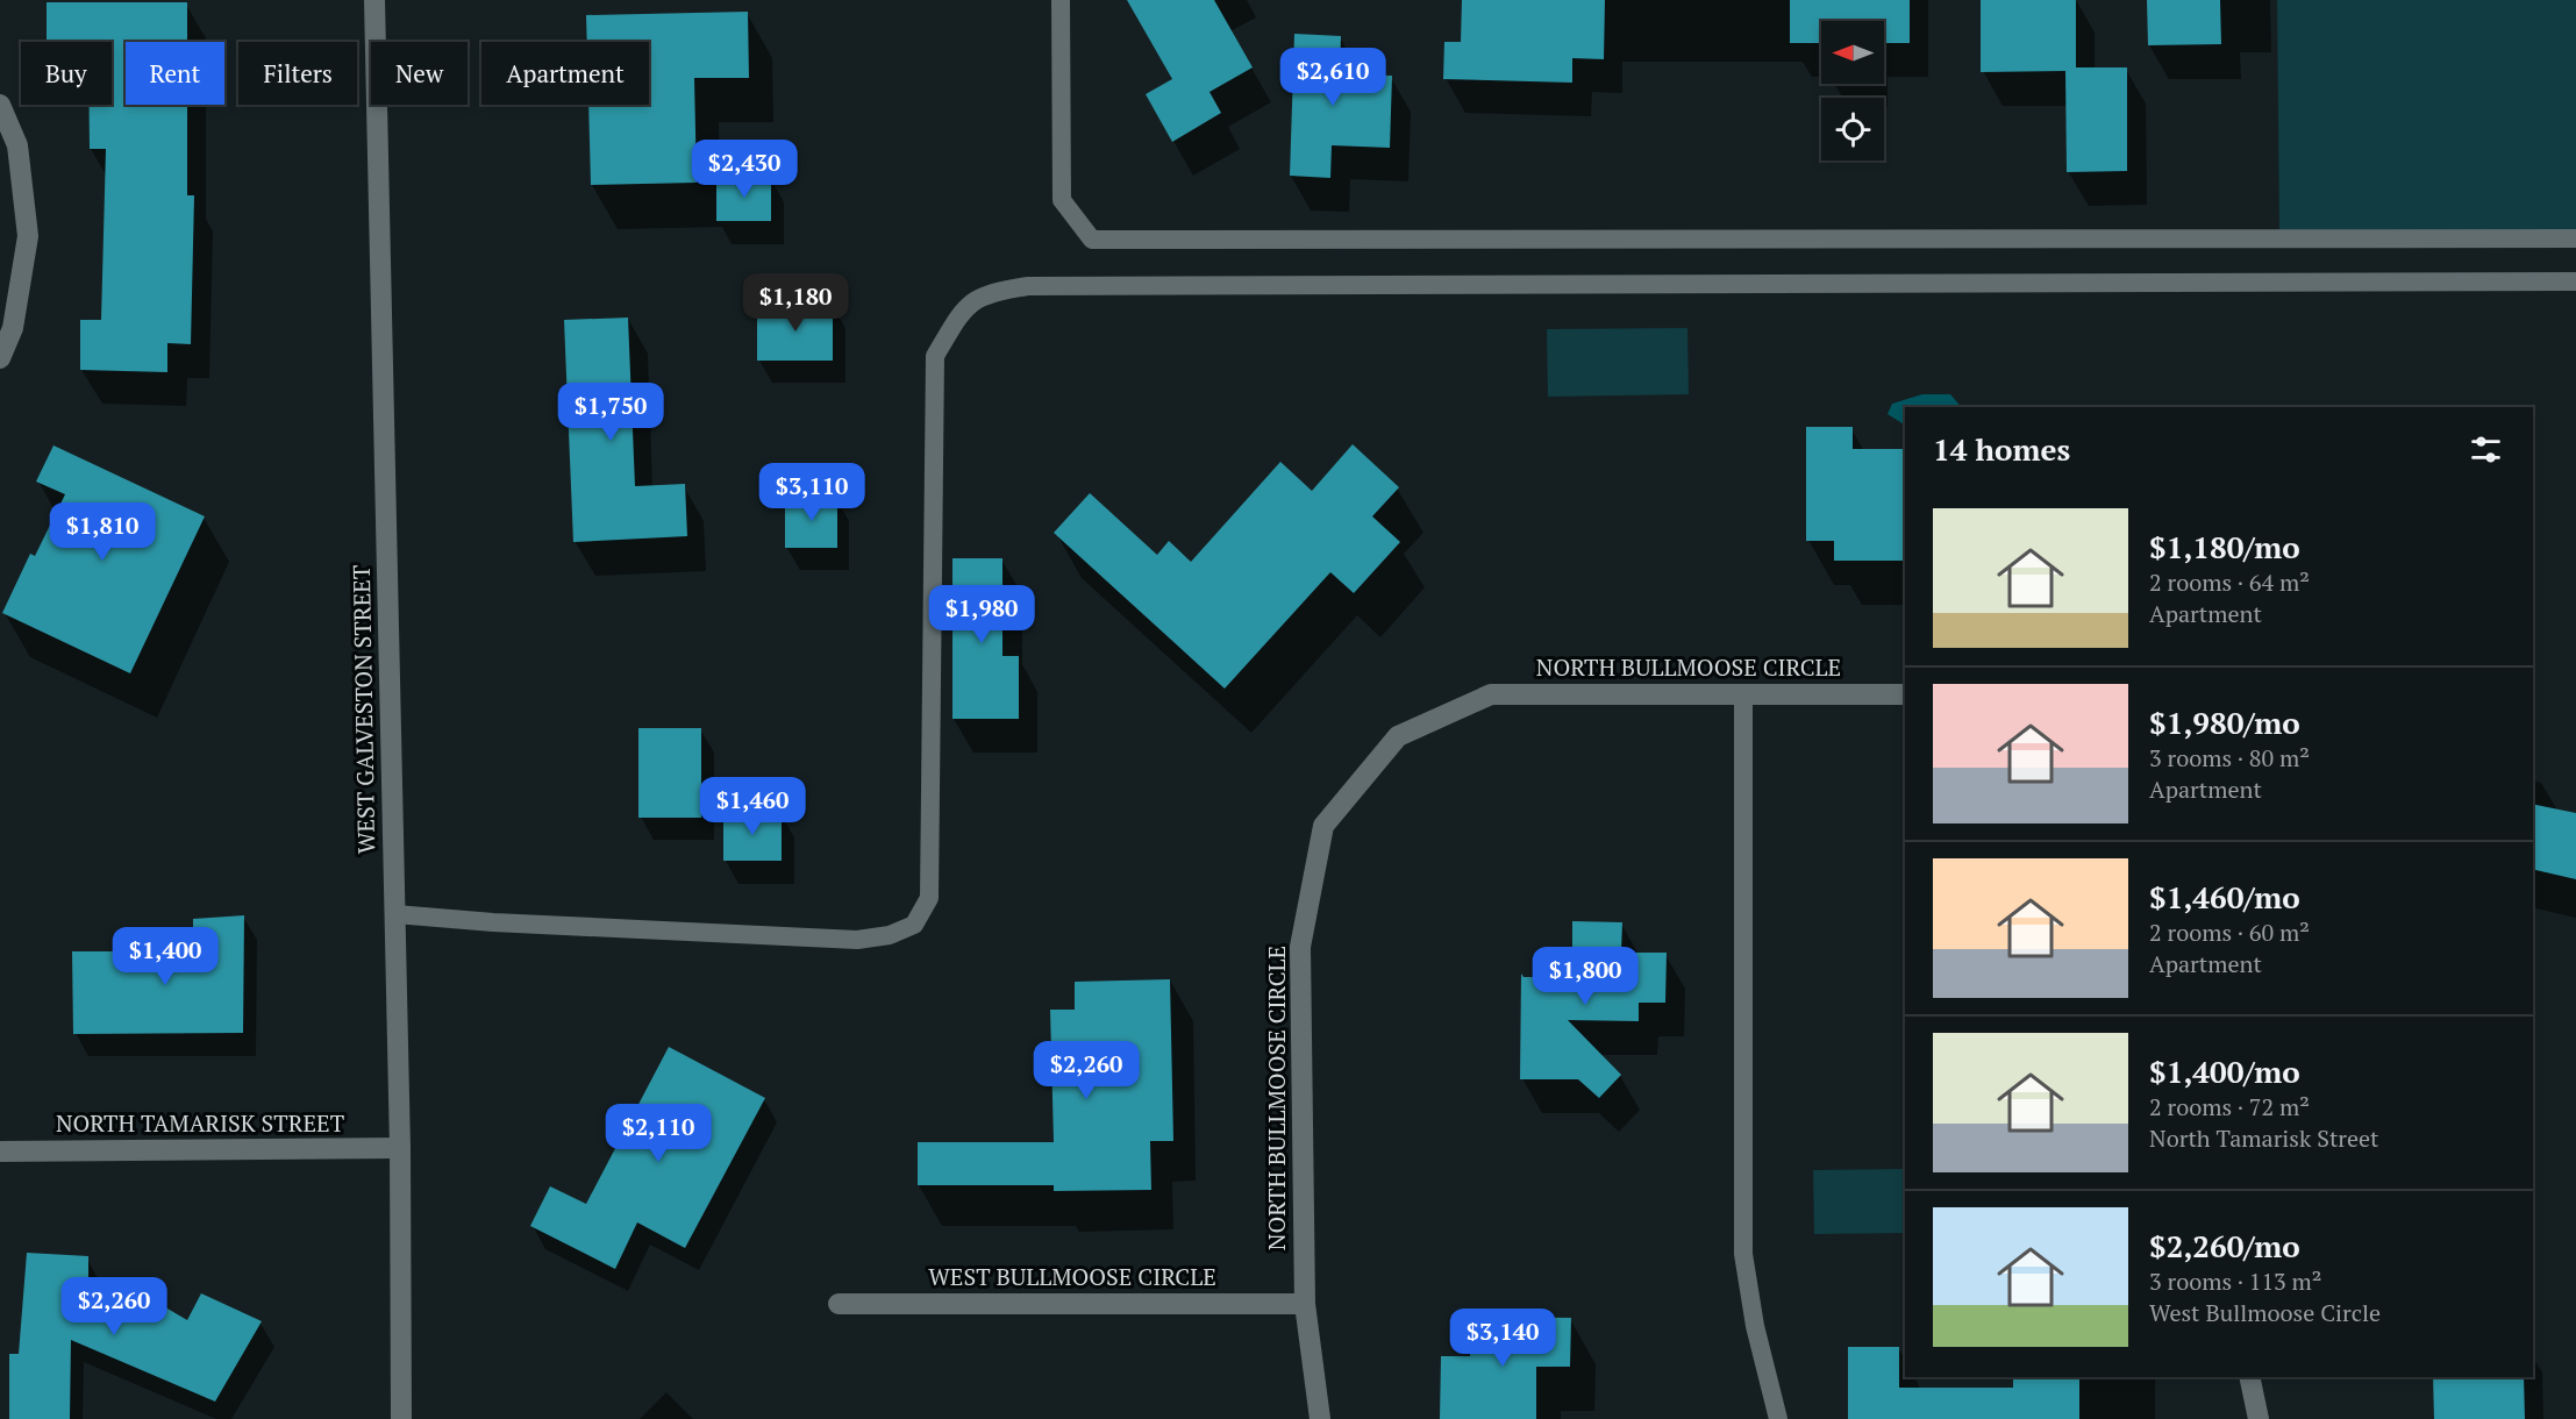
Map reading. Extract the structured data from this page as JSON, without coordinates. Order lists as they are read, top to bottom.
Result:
{
  "streets": {
    "street": [
      "NORTH BULLMOOSE CIRCLE",
      "WEST GALVESTON STREET",
      "NORTH TAMARISK STREET",
      "WEST BULLMOOSE CIRCLE"
    ]
  },
  "crossings": [
    ["NORTH BULLMOOSE CIRCLE", "WEST BULLMOOSE CIRCLE"],
    ["WEST GALVESTON STREET", "NORTH TAMARISK STREET"]
  ],
  "north": "left",
  "page": {
    "chip": [
      "Buy",
      "Rent",
      "Filters",
      "New",
      "Apartment"
    ],
    "price": [
      "$2,610",
      "$2,430",
      "$1,180",
      "$1,750",
      "$3,110",
      "$1,810",
      "$1,980",
      "$1,460",
      "$1,400",
      "$1,800",
      "$2,260",
      "$2,110",
      "$2,260",
      "$3,140"
    ],
    "heading": "14 homes",
    "list": [
      {
        "name": "$1,180/mo",
        "note": "2 rooms · 64 m² · Apartment"
      },
      {
        "name": "$1,980/mo",
        "note": "3 rooms · 80 m² · Apartment"
      },
      {
        "name": "$1,460/mo",
        "note": "2 rooms · 60 m² · Apartment"
      },
      {
        "name": "$1,400/mo",
        "note": "2 rooms · 72 m² · North Tamarisk Street"
      },
      {
        "name": "$2,260/mo",
        "note": "3 rooms · 113 m² · West Bullmoose Circle"
      }
    ]
  }
}
